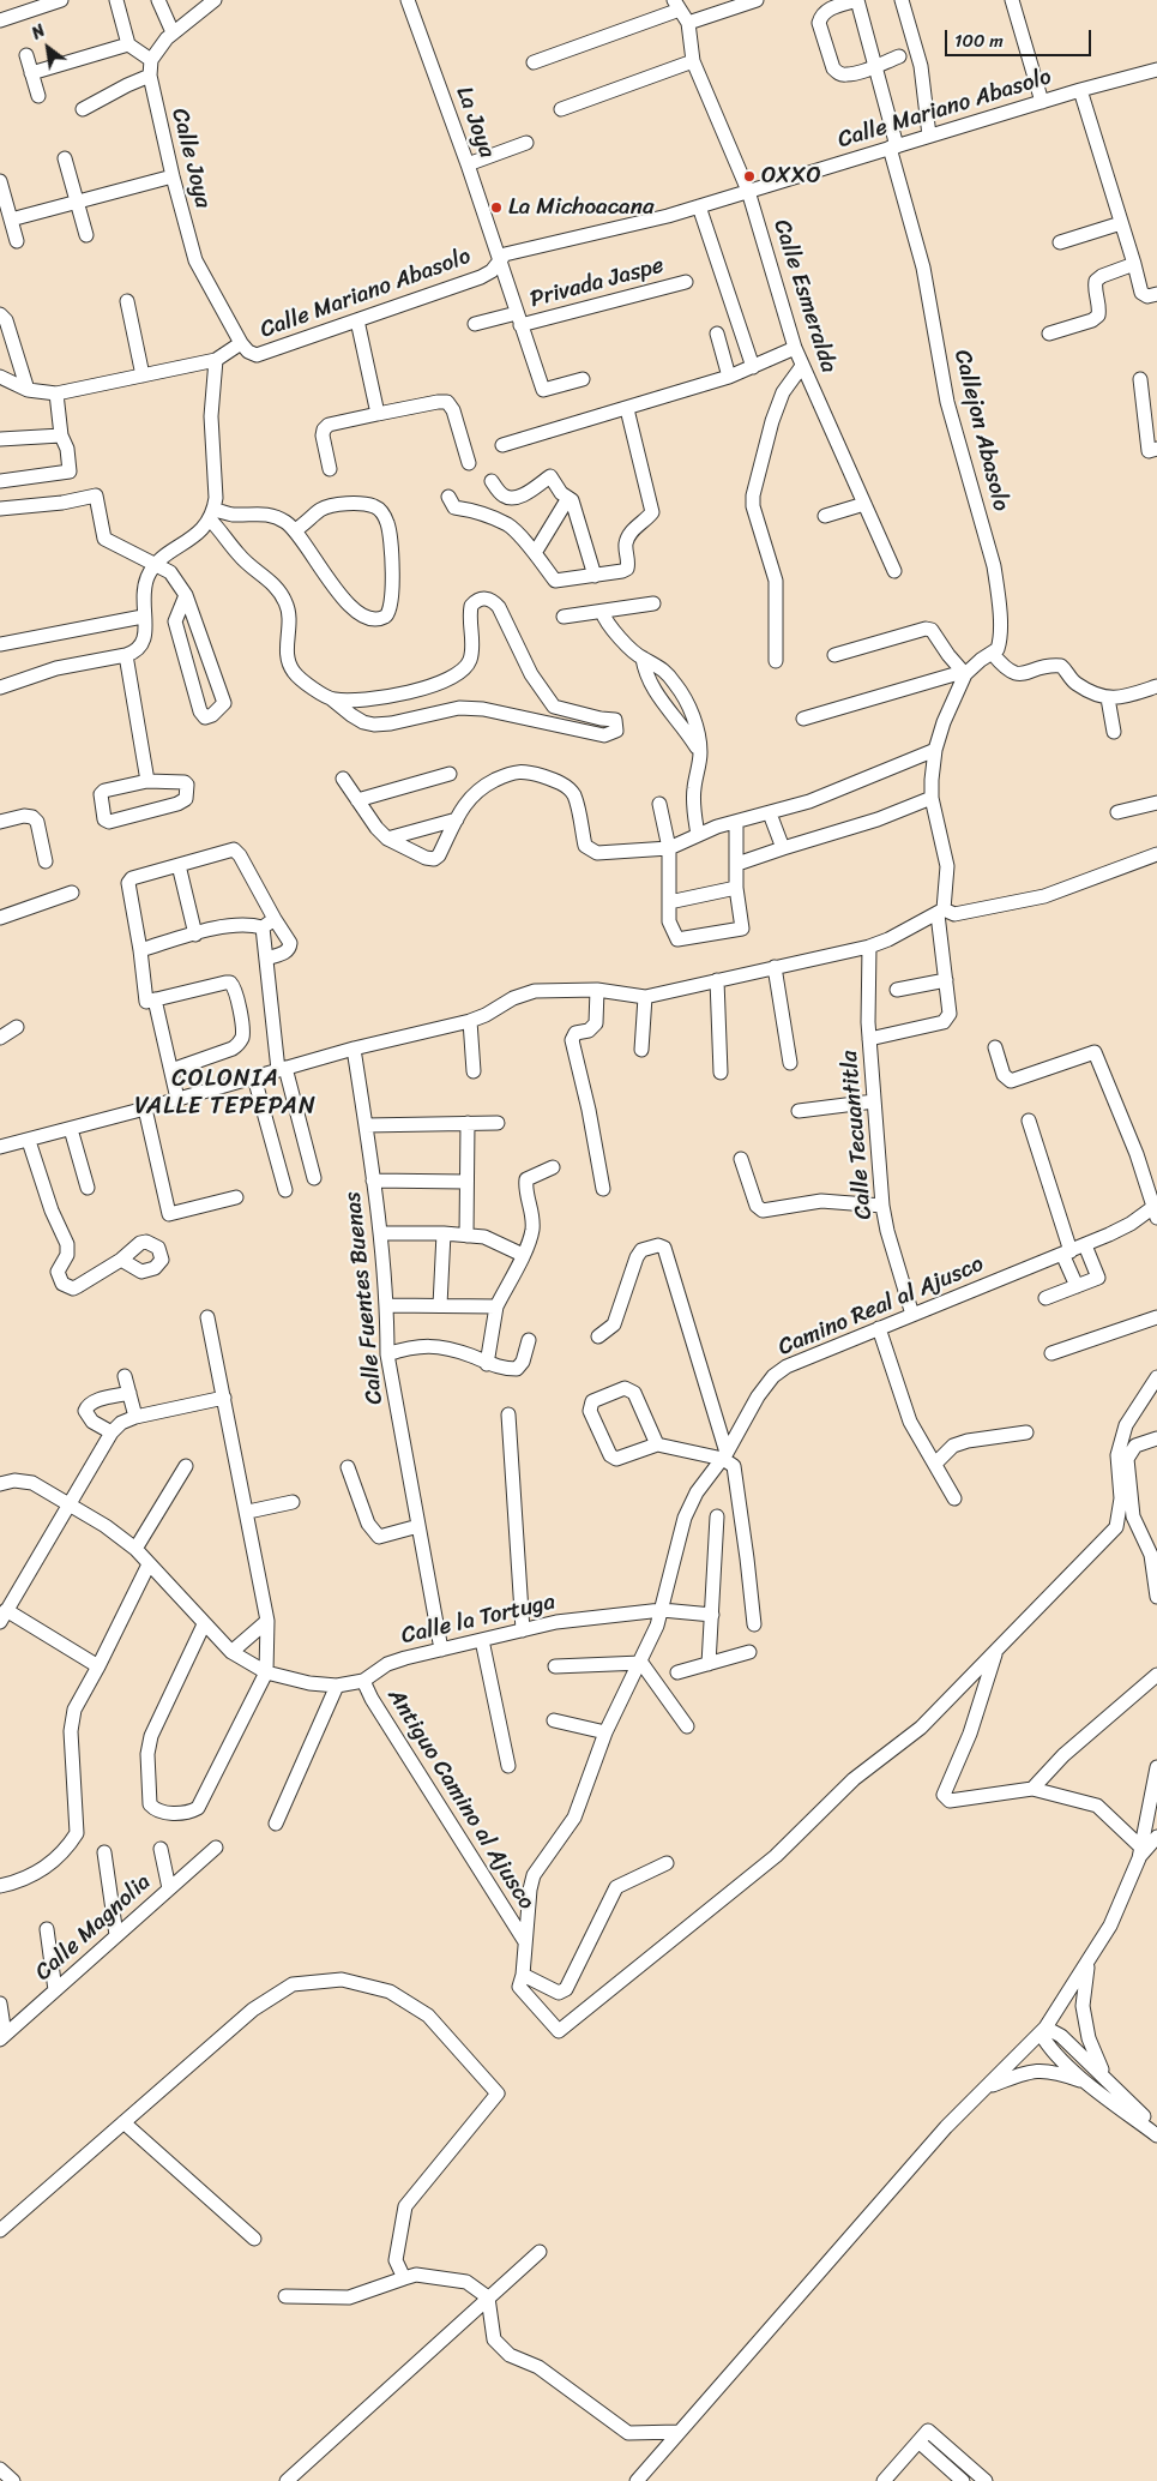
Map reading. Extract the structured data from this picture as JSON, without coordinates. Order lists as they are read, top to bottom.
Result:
{
  "streets": {
    "street": [
      "Calle Mariano Abasolo",
      "La Joya",
      "Calle Joya",
      "Privada Jaspe",
      "Calle Esmeralda",
      "Callejon Abasolo",
      "Calle Tecuantitla",
      "Calle Fuentes Buenas",
      "Camino Real al Ajusco",
      "Calle la Tortuga",
      "Antiguo Camino al Ajusco",
      "Calle Magnolia"
    ]
  },
  "crossings": [
    ["Calle Mariano Abasolo", "La Joya"],
    ["Calle Mariano Abasolo", "Calle Joya"],
    ["Calle Mariano Abasolo", "Calle Esmeralda"],
    ["Calle Mariano Abasolo", "Callejon Abasolo"],
    ["La Joya", "Privada Jaspe"],
    ["Calle Tecuantitla", "Camino Real al Ajusco"],
    ["Calle Fuentes Buenas", "Calle la Tortuga"],
    ["Camino Real al Ajusco", "Calle la Tortuga"],
    ["Camino Real al Ajusco", "Antiguo Camino al Ajusco"],
    ["Calle la Tortuga", "Antiguo Camino al Ajusco"]
  ],
  "districts": ["COLONIA VALLE TEPEPAN"],
  "places": ["OXXO", "La Michoacana"],
  "scale_bar": "100 m",
  "north": "top left"
}
